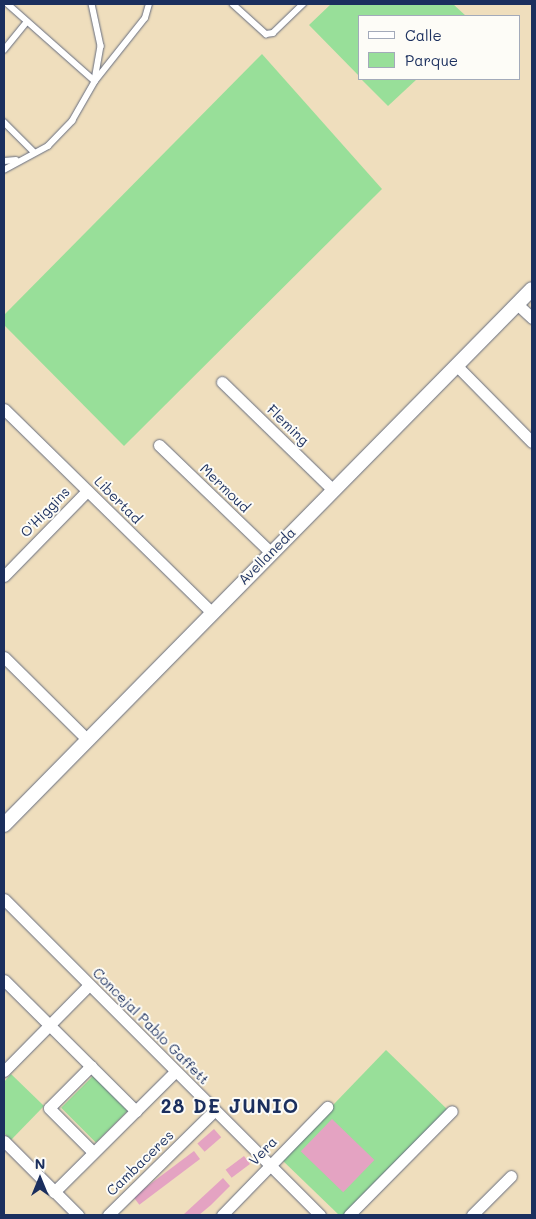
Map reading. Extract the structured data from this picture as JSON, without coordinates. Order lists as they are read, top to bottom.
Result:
{
  "streets": {
    "street": [
      "Fleming",
      "Mermoud",
      "Libertad",
      "O'Higgins",
      "Avellaneda",
      "Concejal Pablo Gaffett",
      "Vera",
      "Cambaceres"
    ]
  },
  "crossings": [
    ["Fleming", "Avellaneda"],
    ["Mermoud", "Avellaneda"],
    ["Libertad", "O'Higgins"],
    ["Libertad", "Avellaneda"],
    ["Concejal Pablo Gaffett", "Vera"],
    ["Concejal Pablo Gaffett", "Cambaceres"]
  ],
  "districts": ["28 DE JUNIO"],
  "legend": ["Calle", "Parque"],
  "north": "top"
}
